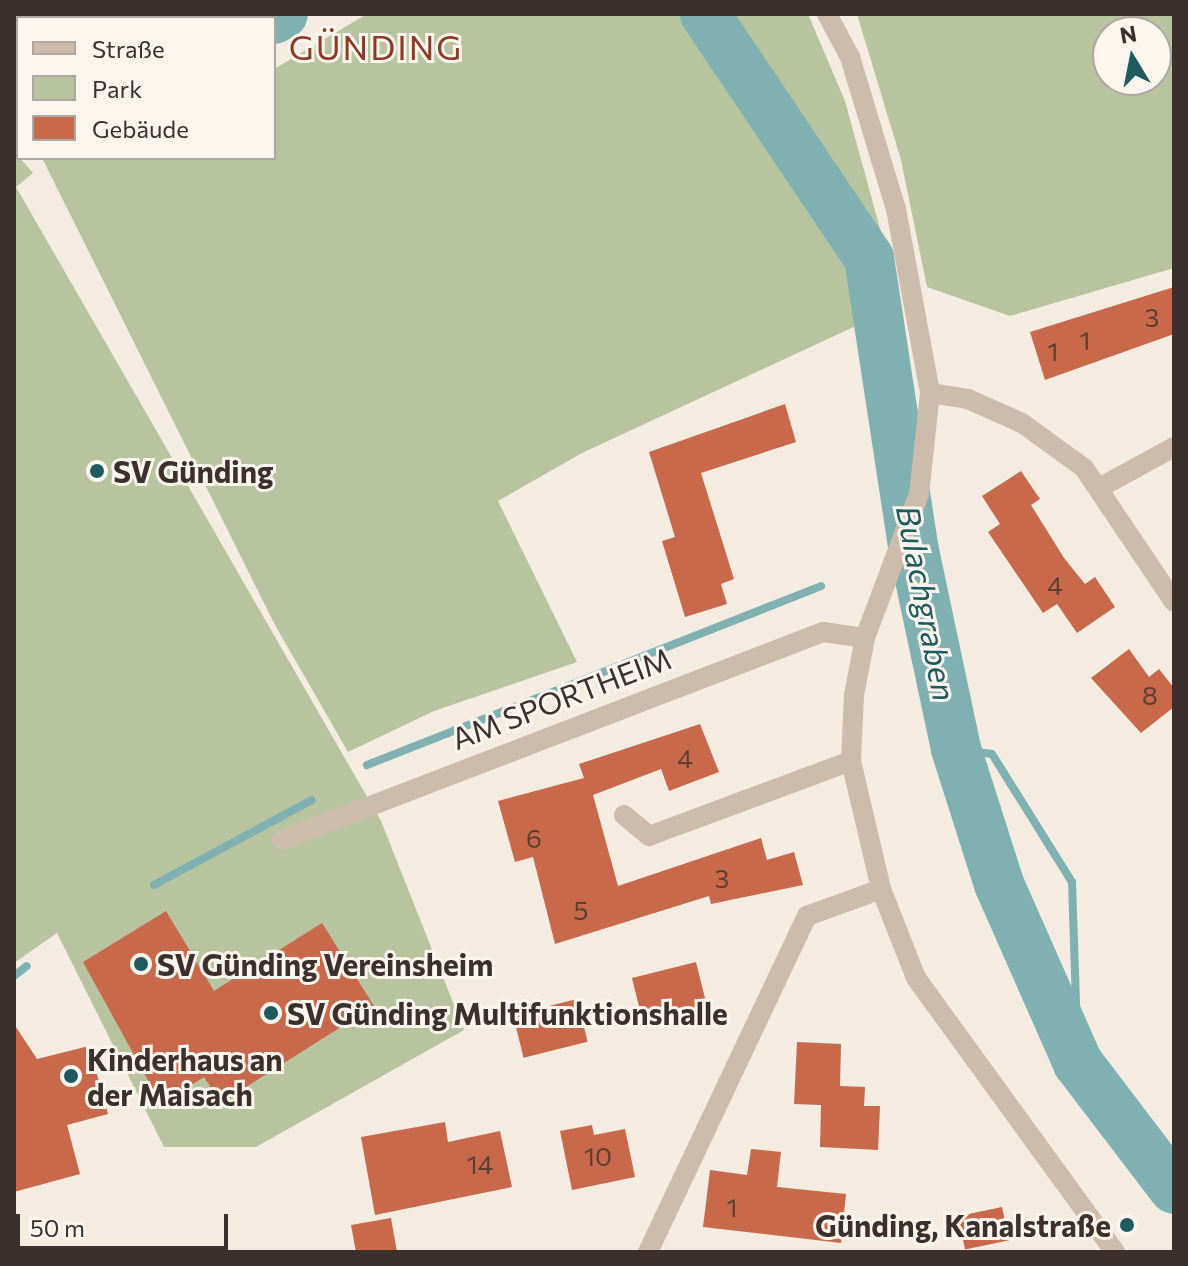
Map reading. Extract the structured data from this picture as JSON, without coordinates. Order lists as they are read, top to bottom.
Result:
{
  "streets": {
    "street": ["AM SPORTHEIM"]
  },
  "districts": ["GÜNDING"],
  "water": ["Bulachgraben"],
  "places": [
    "SV Günding",
    "SV Günding Vereinsheim",
    "SV Günding Multifunktionshalle",
    "Kinderhaus an der Maisach",
    "Günding, Kanalstraße"
  ],
  "house_numbers": [
    "3",
    "1",
    "1",
    "4",
    "8",
    "4",
    "6",
    "3",
    "5",
    "10",
    "14",
    "1"
  ],
  "legend": ["Straße", "Park", "Gebäude"],
  "scale_bar": "50 m",
  "north": "top"
}
